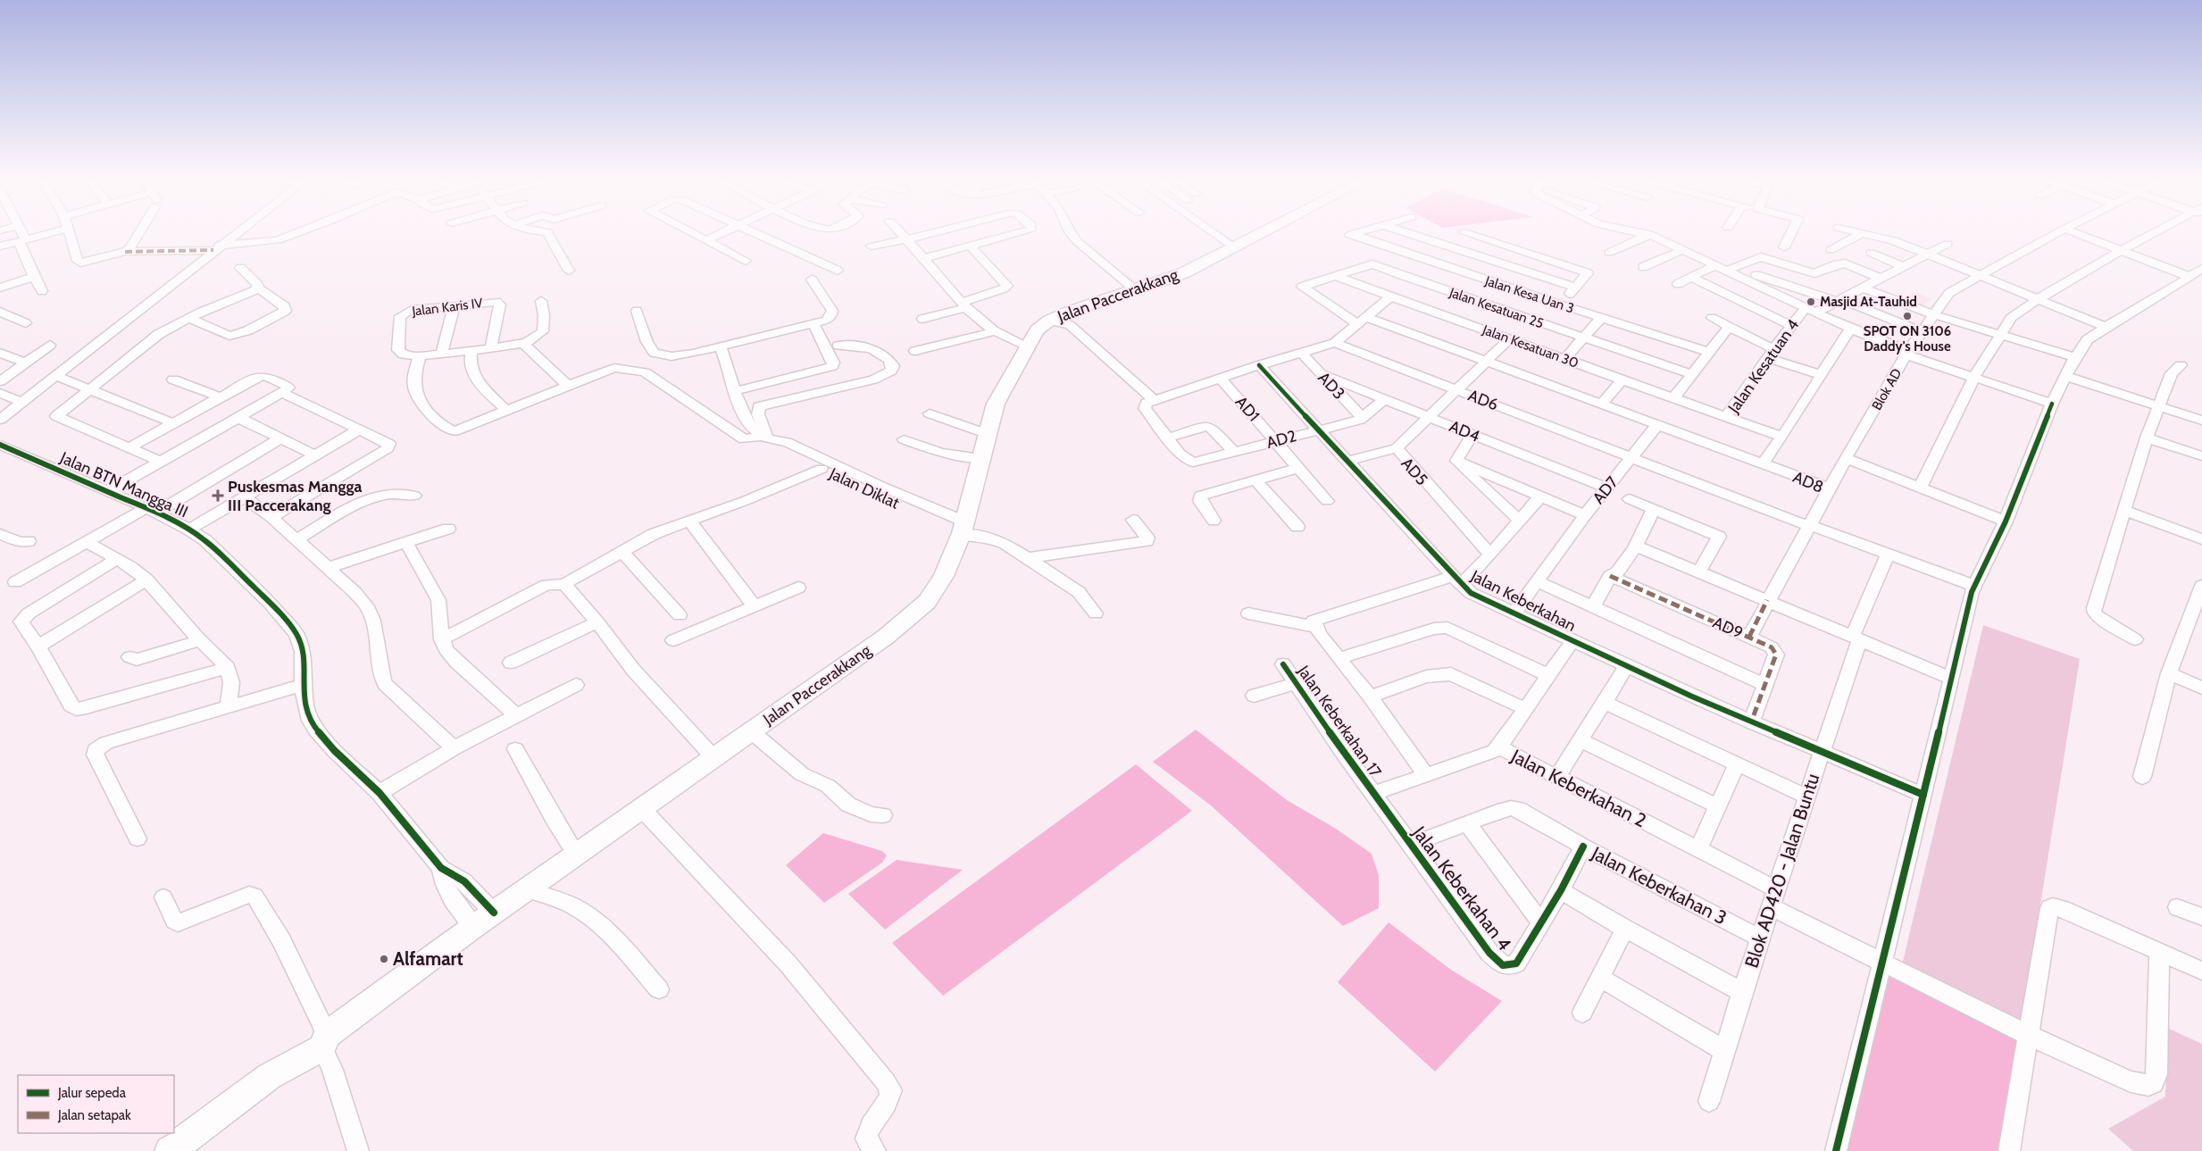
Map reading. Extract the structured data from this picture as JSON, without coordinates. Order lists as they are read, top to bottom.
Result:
{
  "streets": {
    "main road": ["Jalan Paccerakkang"],
    "street": [
      "Jalan Kesa Uan 3",
      "Jalan Karis IV",
      "Jalan Kesatuan 25",
      "Jalan Kesatuan 30",
      "Jalan Kesatuan 4",
      "AD3",
      "Blok AD",
      "AD6",
      "AD1",
      "AD4",
      "AD2",
      "AD5",
      "AD8",
      "Jalan BTN Mangga III",
      "Jalan Diklat",
      "AD7",
      "Jalan Keberkahan",
      "AD9",
      "Jalan Keberkahan 17",
      "Jalan Keberkahan 2",
      "Blok AD420 - Jalan Buntu",
      "Jalan Keberkahan 3",
      "Jalan Keberkahan 4"
    ]
  },
  "crossings": [
    ["Jalan Kesa Uan 3", "Jalan Kesatuan 25"],
    ["Jalan Paccerakkang", "Jalan BTN Mangga III"],
    ["Jalan Paccerakkang", "Jalan Diklat"],
    ["Jalan Kesatuan 30", "Jalan Kesatuan 4"],
    ["Jalan Kesatuan 30", "AD5"],
    ["Jalan Kesatuan 30", "AD8"],
    ["AD3", "AD4"],
    ["AD3", "AD2"],
    ["Blok AD", "AD8"],
    ["AD6", "AD5"],
    ["AD6", "AD8"],
    ["AD6", "AD7"],
    ["AD6", "Blok AD420 - Jalan Buntu"],
    ["AD1", "AD2"],
    ["AD4", "AD2"],
    ["AD4", "AD5"],
    ["AD4", "AD7"],
    ["AD2", "Jalan Keberkahan"],
    ["AD5", "AD8"],
    ["AD8", "AD7"],
    ["AD8", "AD9"],
    ["AD7", "Jalan Keberkahan"],
    ["Jalan Keberkahan", "AD9"],
    ["Jalan Keberkahan", "Blok AD420 - Jalan Buntu"],
    ["Jalan Keberkahan 17", "Jalan Keberkahan 2"],
    ["Jalan Keberkahan 17", "Jalan Keberkahan 4"],
    ["Jalan Keberkahan 2", "Blok AD420 - Jalan Buntu"],
    ["Jalan Keberkahan 2", "Jalan Keberkahan 4"],
    ["Blok AD420 - Jalan Buntu", "Jalan Keberkahan 3"],
    ["Jalan Keberkahan 3", "Jalan Keberkahan 4"]
  ],
  "places": {
    "other": ["Masjid At-Tauhid", "SPOT ON 3106 Daddy's House", "Alfamart"],
    "health": ["Puskesmas Mangga III Paccerakang"]
  },
  "legend": ["Jalur sepeda", "Jalan setapak"]
}
